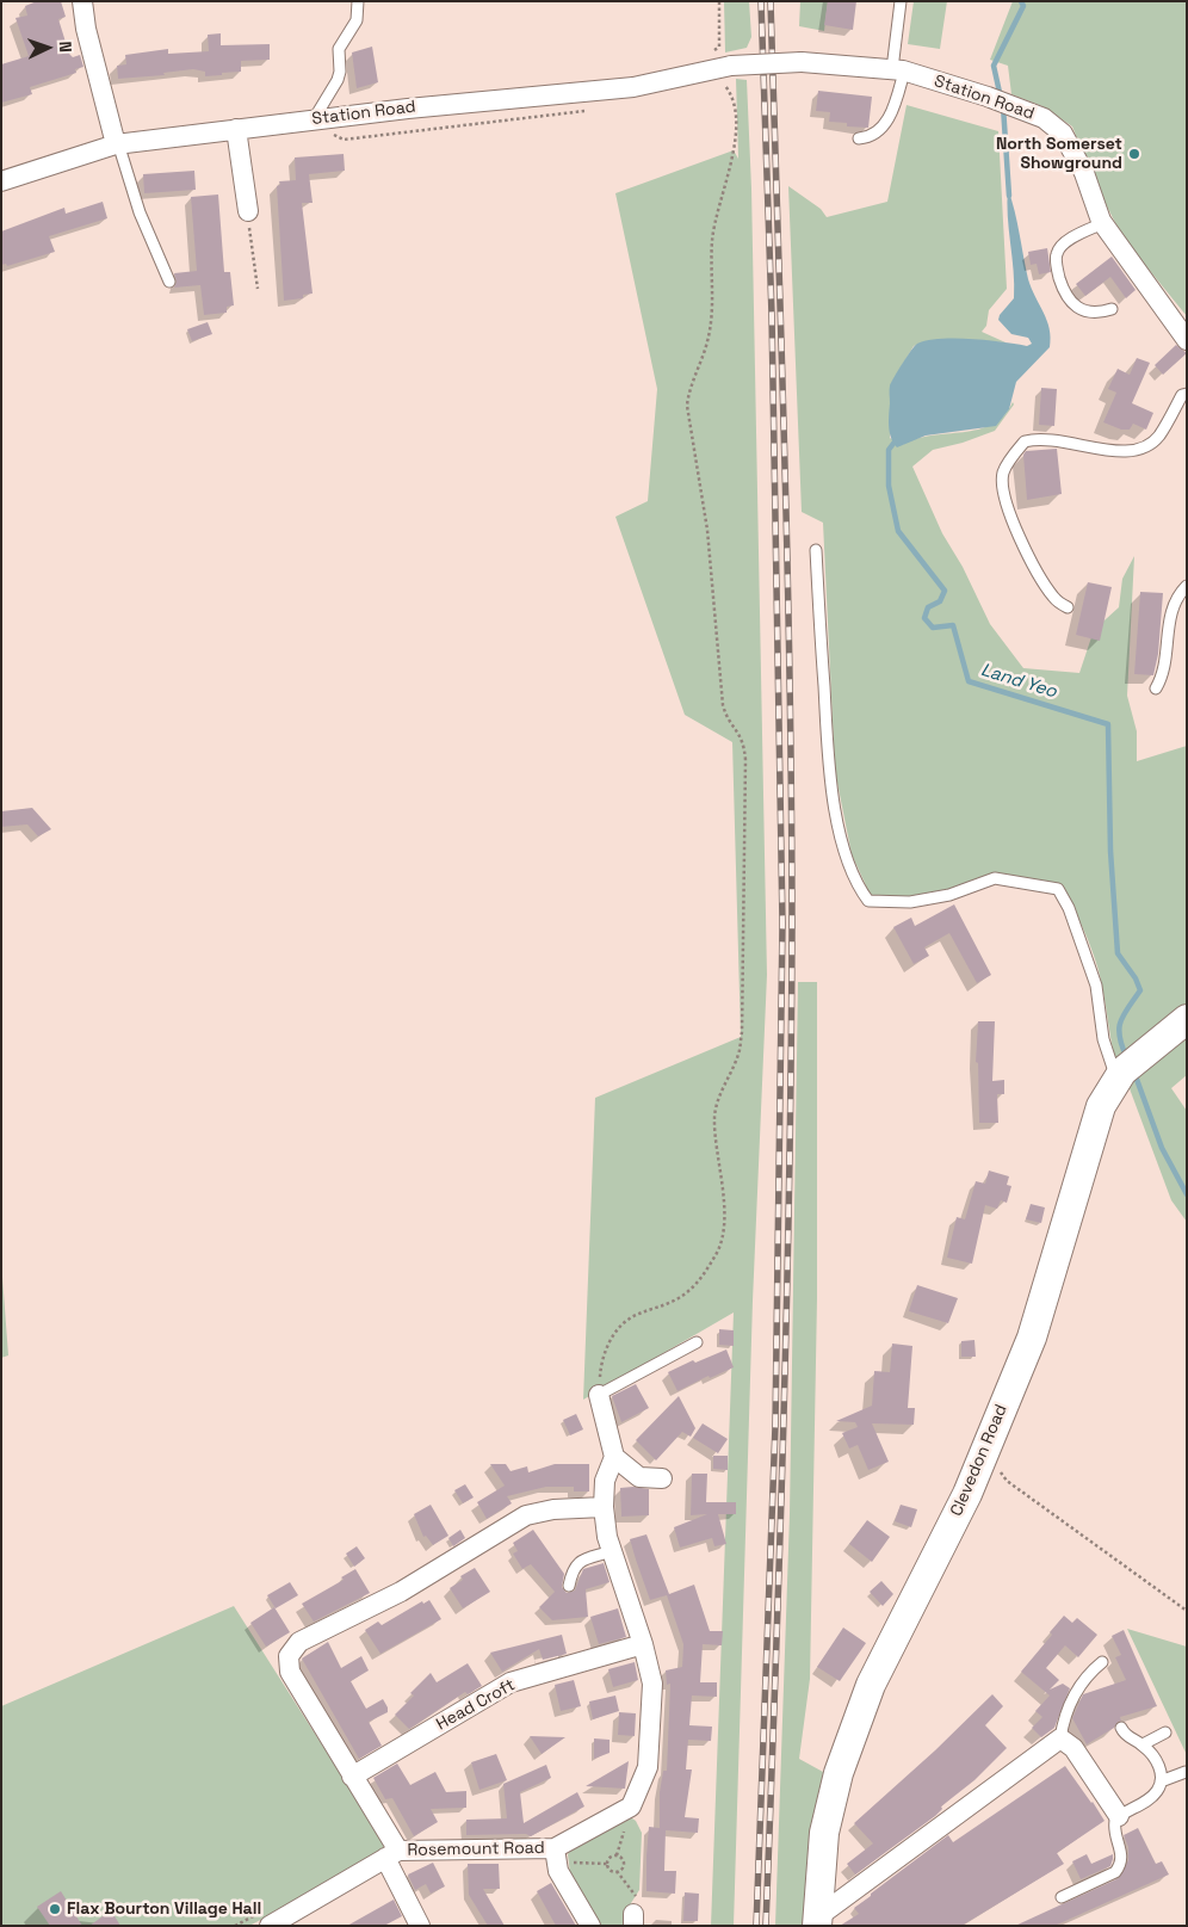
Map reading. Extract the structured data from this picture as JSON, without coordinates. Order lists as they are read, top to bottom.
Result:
{
  "streets": {
    "main road": ["Clevedon Road"],
    "street": ["Station Road", "Head Croft", "Rosemount Road"]
  },
  "crossings": [
    ["Head Croft", "Rosemount Road"]
  ],
  "water": ["Land Yeo"],
  "places": ["North Somerset Showground", "Flax Bourton Village Hall"],
  "north": "right"
}
